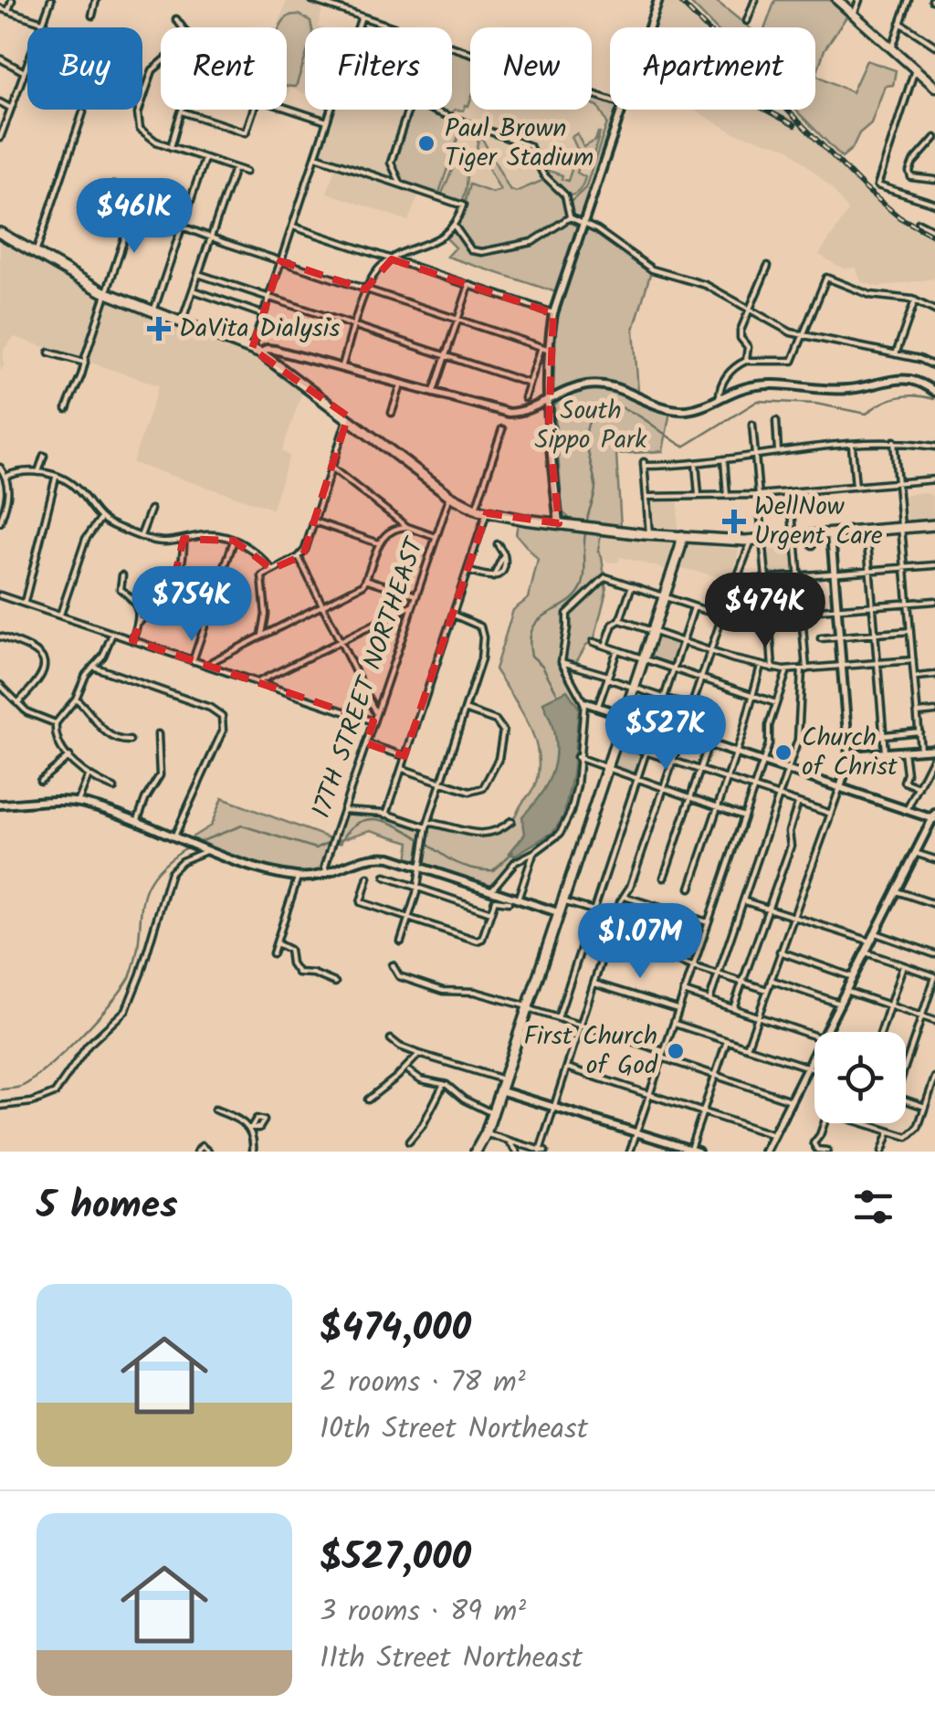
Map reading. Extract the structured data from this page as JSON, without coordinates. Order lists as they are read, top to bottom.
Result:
{
  "streets": {
    "street": ["17TH STREET NORTHEAST"]
  },
  "parks": ["South Sippo Park"],
  "places": {
    "other": ["Paul Brown Tiger Stadium", "Church of Christ", "First Church of God"],
    "health": ["DaVita Dialysis", "WellNow Urgent Care"]
  },
  "page": {
    "chip": [
      "Buy",
      "Rent",
      "Filters",
      "New",
      "Apartment"
    ],
    "price": [
      "$461K",
      "$754K",
      "$474K",
      "$527K",
      "$1.07M"
    ],
    "heading": "5 homes",
    "list": [
      {
        "name": "$474,000",
        "note": "2 rooms · 78 m² · 10th Street Northeast"
      },
      {
        "name": "$527,000",
        "note": "3 rooms · 89 m² · 11th Street Northeast"
      }
    ]
  }
}
